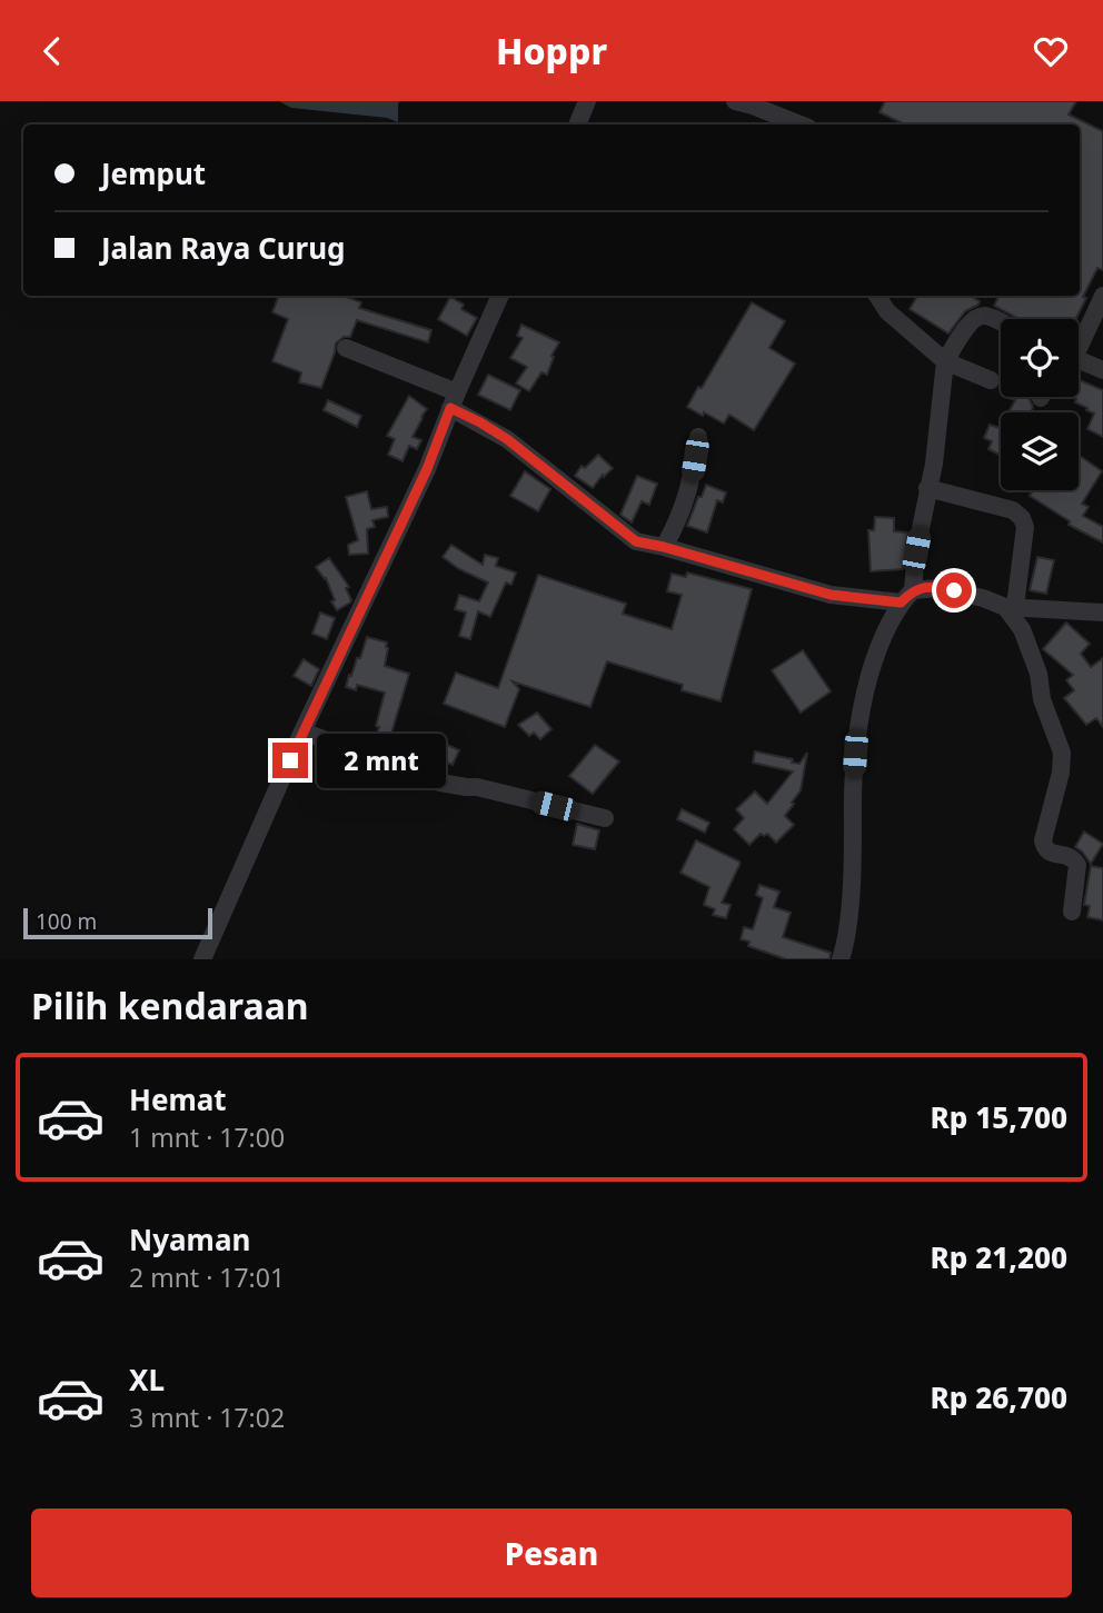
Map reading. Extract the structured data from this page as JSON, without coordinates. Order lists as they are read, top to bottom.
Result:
{
  "scale_bar": "100 m",
  "page": {
    "header": "Hoppr",
    "banner": ["Jemput", "Jalan Raya Curug"],
    "bubble": "2 mnt",
    "scale": "100 m",
    "heading": "Pilih kendaraan",
    "list": [
      {
        "name": "Hemat",
        "note": "1 mnt · 17:00",
        "value": "Rp 15,700"
      },
      {
        "name": "Nyaman",
        "note": "2 mnt · 17:01",
        "value": "Rp 21,200"
      },
      {
        "name": "XL",
        "note": "3 mnt · 17:02",
        "value": "Rp 26,700"
      }
    ],
    "buttons": "Pesan"
  }
}
